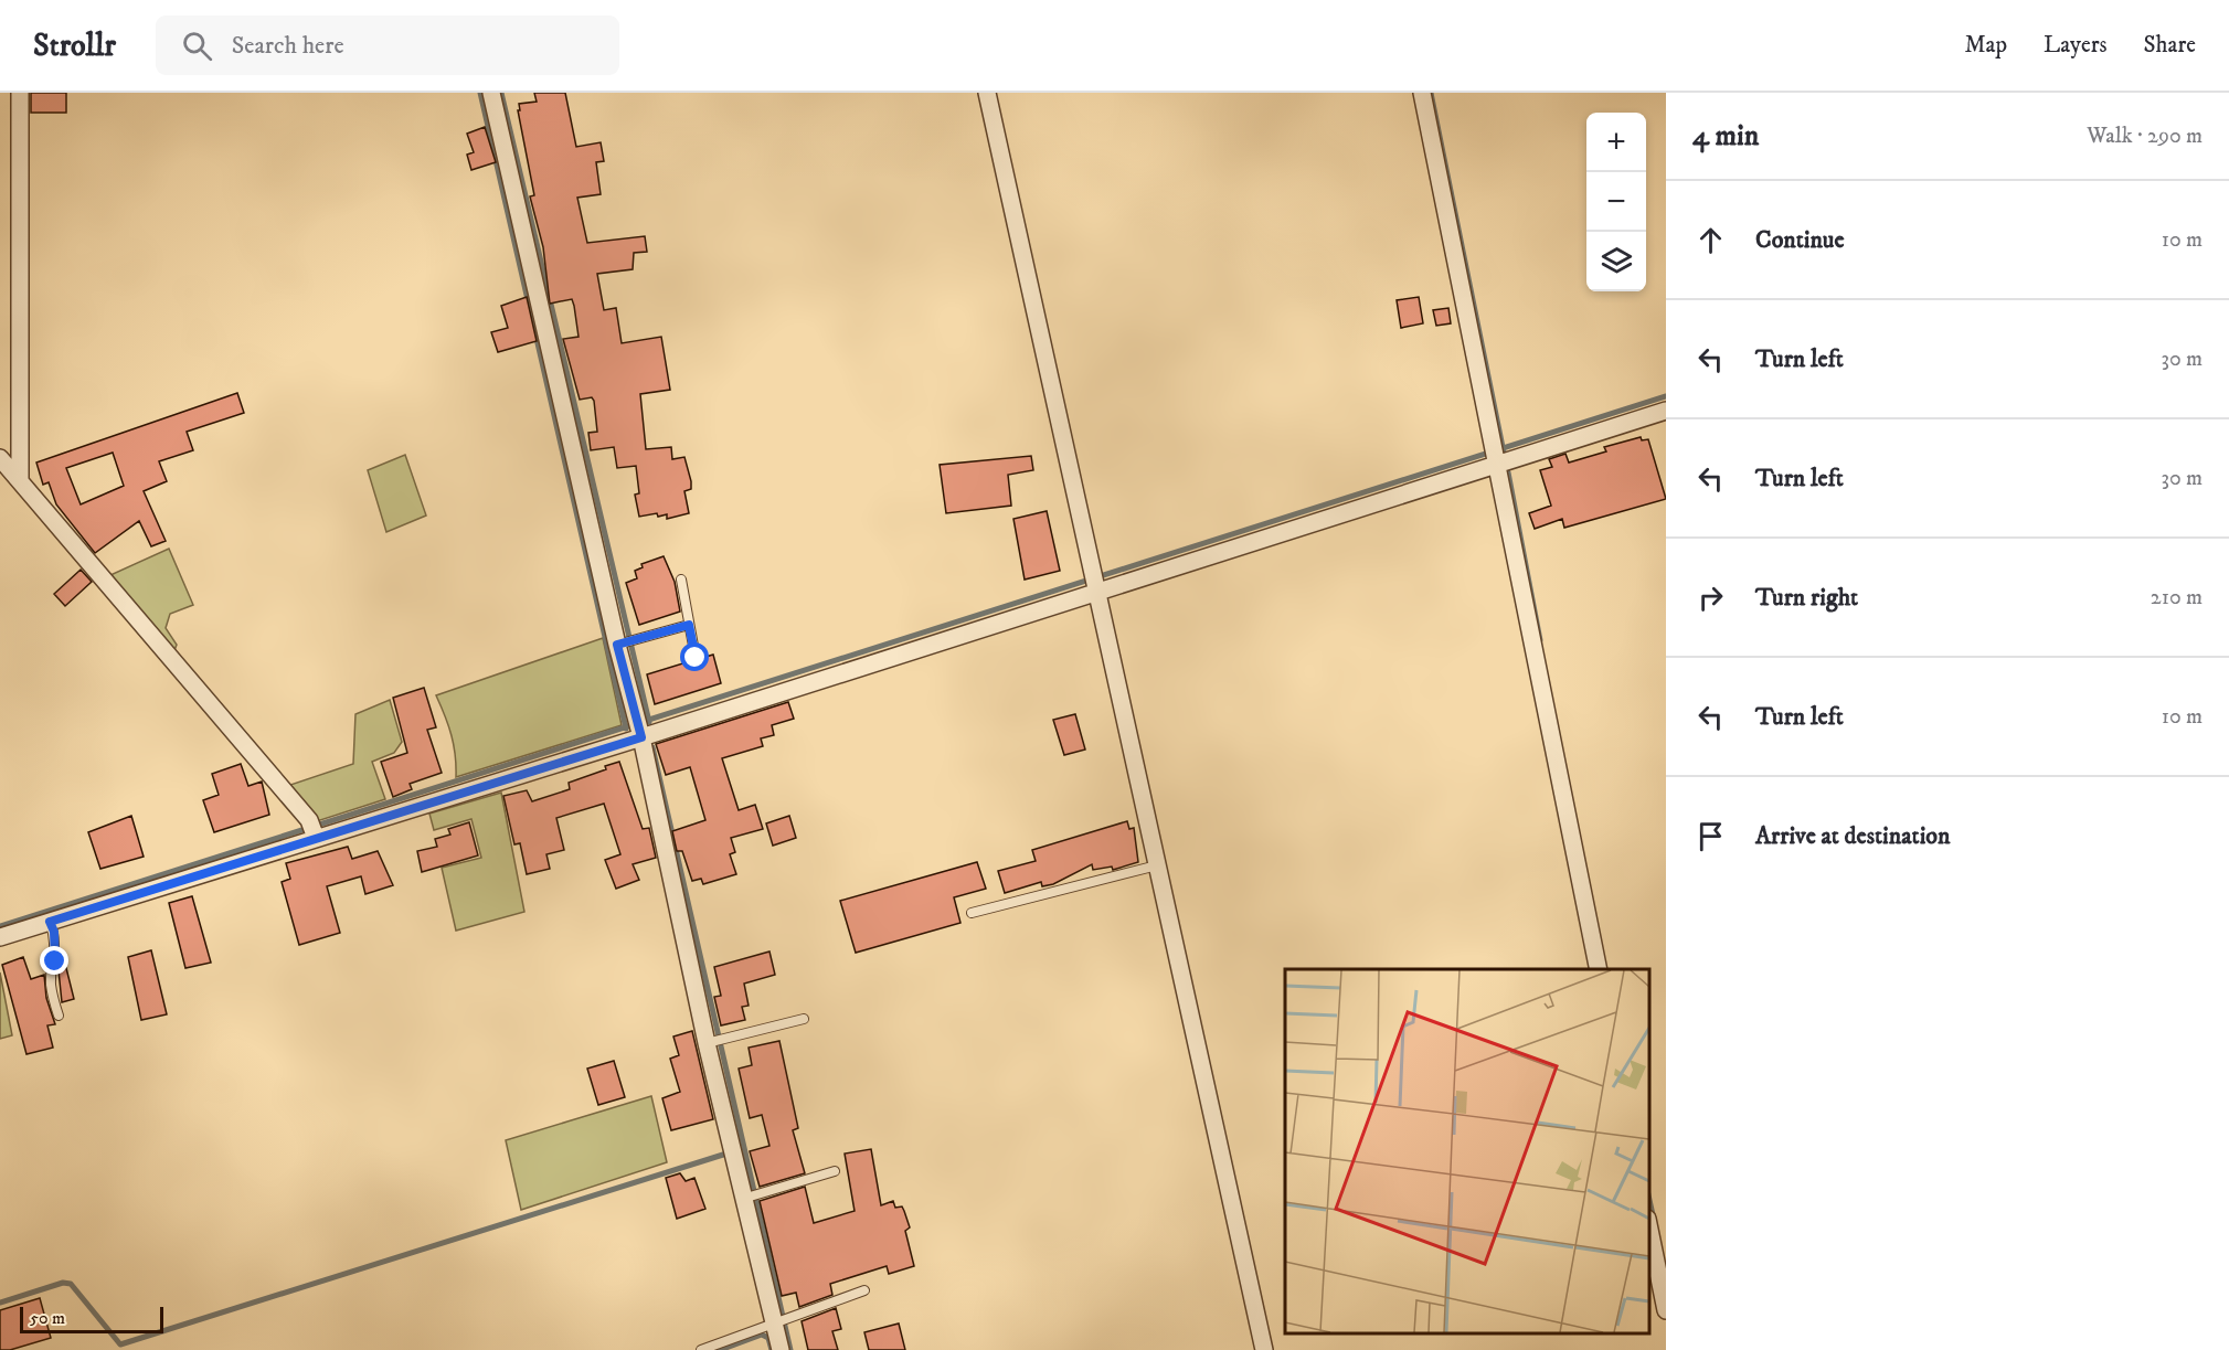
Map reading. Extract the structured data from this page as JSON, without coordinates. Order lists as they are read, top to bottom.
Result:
{
  "scale_bar": "50 m",
  "page": {
    "header": "Strollr",
    "search": "Search here",
    "nav": ["Map", "Layers", "Share"],
    "heading": ["4 min", "Walk · 290 m"],
    "map_buttons": ["+", "−"],
    "list": [
      ["Continue", "10 m"],
      ["Turn left", "30 m"],
      ["Turn left", "30 m"],
      ["Turn right", "210 m"],
      ["Turn left", "10 m"],
      "Arrive at destination"
    ],
    "scale": "50 m"
  }
}
